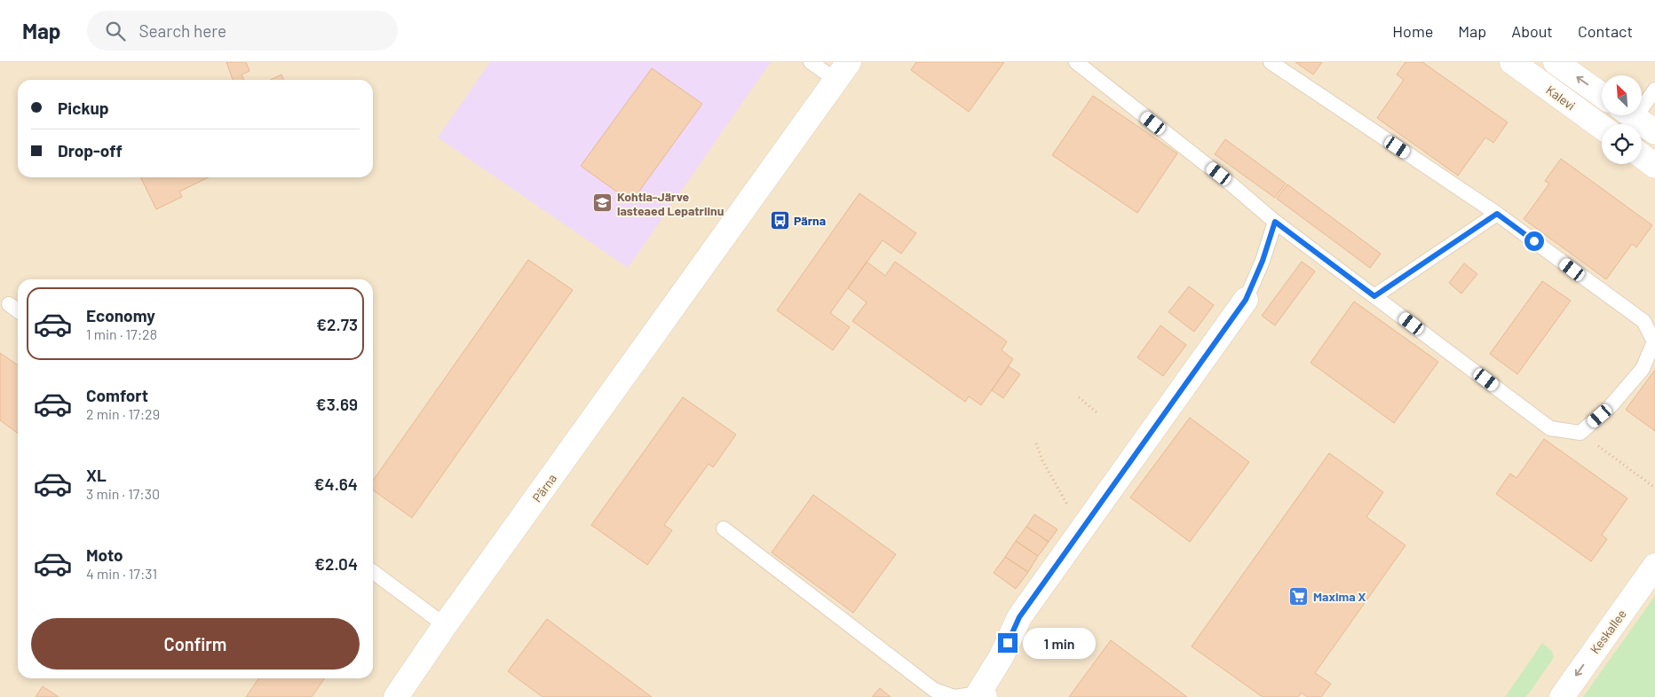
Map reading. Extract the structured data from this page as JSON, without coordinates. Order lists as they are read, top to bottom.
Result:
{
  "streets": {
    "street": ["Kalevi", "Pärna", "Keskallee"]
  },
  "one_way": ["Keskallee"],
  "places": {
    "school or university": ["Kohtla-Järve lasteaed Lepatriinu"],
    "bus stop": ["Pärna"],
    "supermarket": ["Maxima X"]
  },
  "north": "top left",
  "page": {
    "header": "Map",
    "search": "Search here",
    "nav": [
      "Home",
      "Map",
      "About",
      "Contact"
    ],
    "banner": ["Pickup", "Drop-off"],
    "list": [
      {
        "name": "Economy",
        "note": "1 min · 17:28",
        "value": "€2.73"
      },
      {
        "name": "Comfort",
        "note": "2 min · 17:29",
        "value": "€3.69"
      },
      {
        "name": "XL",
        "note": "3 min · 17:30",
        "value": "€4.64"
      },
      {
        "name": "Moto",
        "note": "4 min · 17:31",
        "value": "€2.04"
      }
    ],
    "buttons": "Confirm",
    "bubble": "1 min"
  }
}
